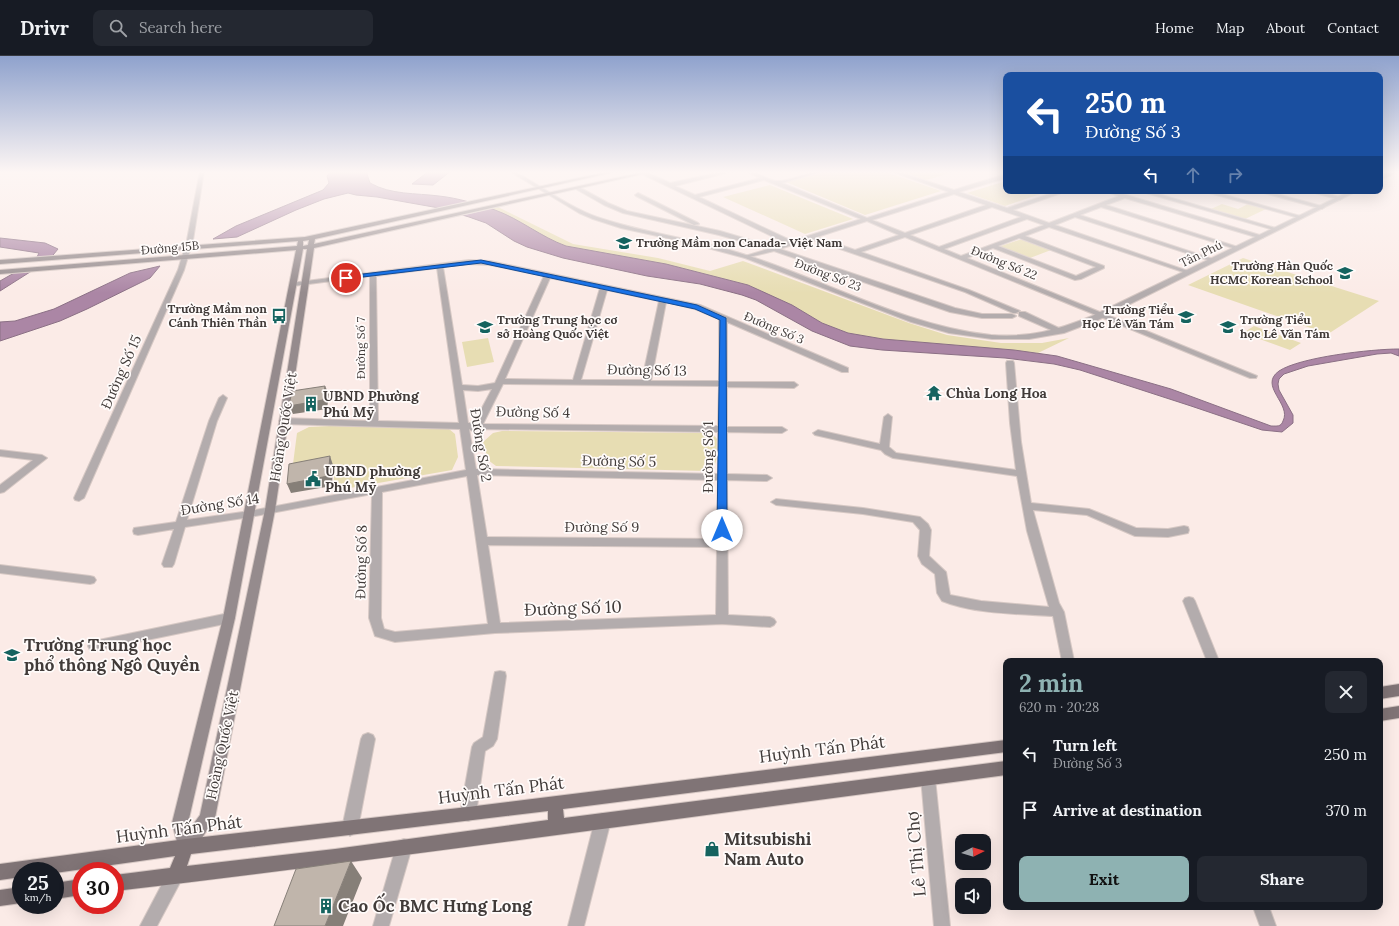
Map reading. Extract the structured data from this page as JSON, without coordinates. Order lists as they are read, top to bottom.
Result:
{
  "streets": {
    "main road": ["Đường 15B", "Hoàng Quốc Việt", "Huỳnh Tấn Phát"],
    "street": [
      "Tân Phú",
      "Đường Số 22",
      "Đường Số 23",
      "Đường Số 3",
      "Đường Số 7",
      "Đường Số 13",
      "Đường Số 15",
      "Đường Số 4",
      "Đường Số 2",
      "Đường Số 1",
      "Đường Số 5",
      "Đường Số 14",
      "Đường Số 9",
      "Đường Số 8",
      "Đường Số 10",
      "Lê Thị Chợ"
    ]
  },
  "crossings": [
    ["Đường 15B", "Đường Số 15"],
    ["Đường 15B", "Hoàng Quốc Việt"],
    ["Tân Phú", "Đường Số 22"],
    ["Tân Phú", "Đường Số 23"],
    ["Đường Số 22", "Đường Số 23"],
    ["Đường Số 3", "Đường Số 7"],
    ["Đường Số 3", "Hoàng Quốc Việt"],
    ["Đường Số 3", "Đường Số 2"],
    ["Đường Số 3", "Đường Số 1"],
    ["Đường Số 7", "Đường Số 4"],
    ["Đường Số 13", "Đường Số 2"],
    ["Đường Số 13", "Đường Số 1"],
    ["Đường Số 4", "Hoàng Quốc Việt"],
    ["Đường Số 4", "Đường Số 2"],
    ["Đường Số 4", "Đường Số 1"],
    ["Hoàng Quốc Việt", "Đường Số 14"],
    ["Hoàng Quốc Việt", "Huỳnh Tấn Phát"],
    ["Đường Số 2", "Đường Số 5"],
    ["Đường Số 2", "Đường Số 14"],
    ["Đường Số 2", "Đường Số 9"],
    ["Đường Số 2", "Đường Số 10"],
    ["Đường Số 1", "Đường Số 5"],
    ["Đường Số 1", "Đường Số 9"],
    ["Đường Số 1", "Đường Số 10"],
    ["Đường Số 5", "Đường Số 14"],
    ["Đường Số 14", "Đường Số 8"],
    ["Đường Số 8", "Đường Số 10"]
  ],
  "places": {
    "school or university": [
      "Trường Mầm non Canada- Việt Nam",
      "Trường Hàn Quốc HCMC Korean School",
      "Trường Tiểu Học Lê Văn Tám",
      "Trường Trung học cơ sở Hoàng Quốc Việt",
      "Trường Tiểu học Lê Văn Tám",
      "Trường Trung học phổ thông Ngô Quyền"
    ],
    "bus stop": ["Trường Mầm non Cánh Thiên Thần"],
    "temple": ["Chùa Long Hoa"],
    "building": ["UBND Phường Phú Mỹ", "Cao Ốc BMC Hưng Long"],
    "public building": ["UBND phường Phú Mỹ"],
    "shop": ["Mitsubishi Nam Auto"]
  },
  "north": "right",
  "page": {
    "header": "Drivr",
    "search": "Search here",
    "nav": [
      "Home",
      "Map",
      "About",
      "Contact"
    ],
    "turn": ["250 m", "Đường Số 3"],
    "heading": ["2 min", "620 m · 20:28"],
    "list": [
      {
        "name": "Turn left",
        "note": "Đường Số 3",
        "value": "250 m"
      },
      {
        "name": "Arrive at destination",
        "value": "370 m"
      }
    ],
    "buttons": ["Exit", "Share"],
    "speed": "25 km/h",
    "limit": "30"
  }
}
